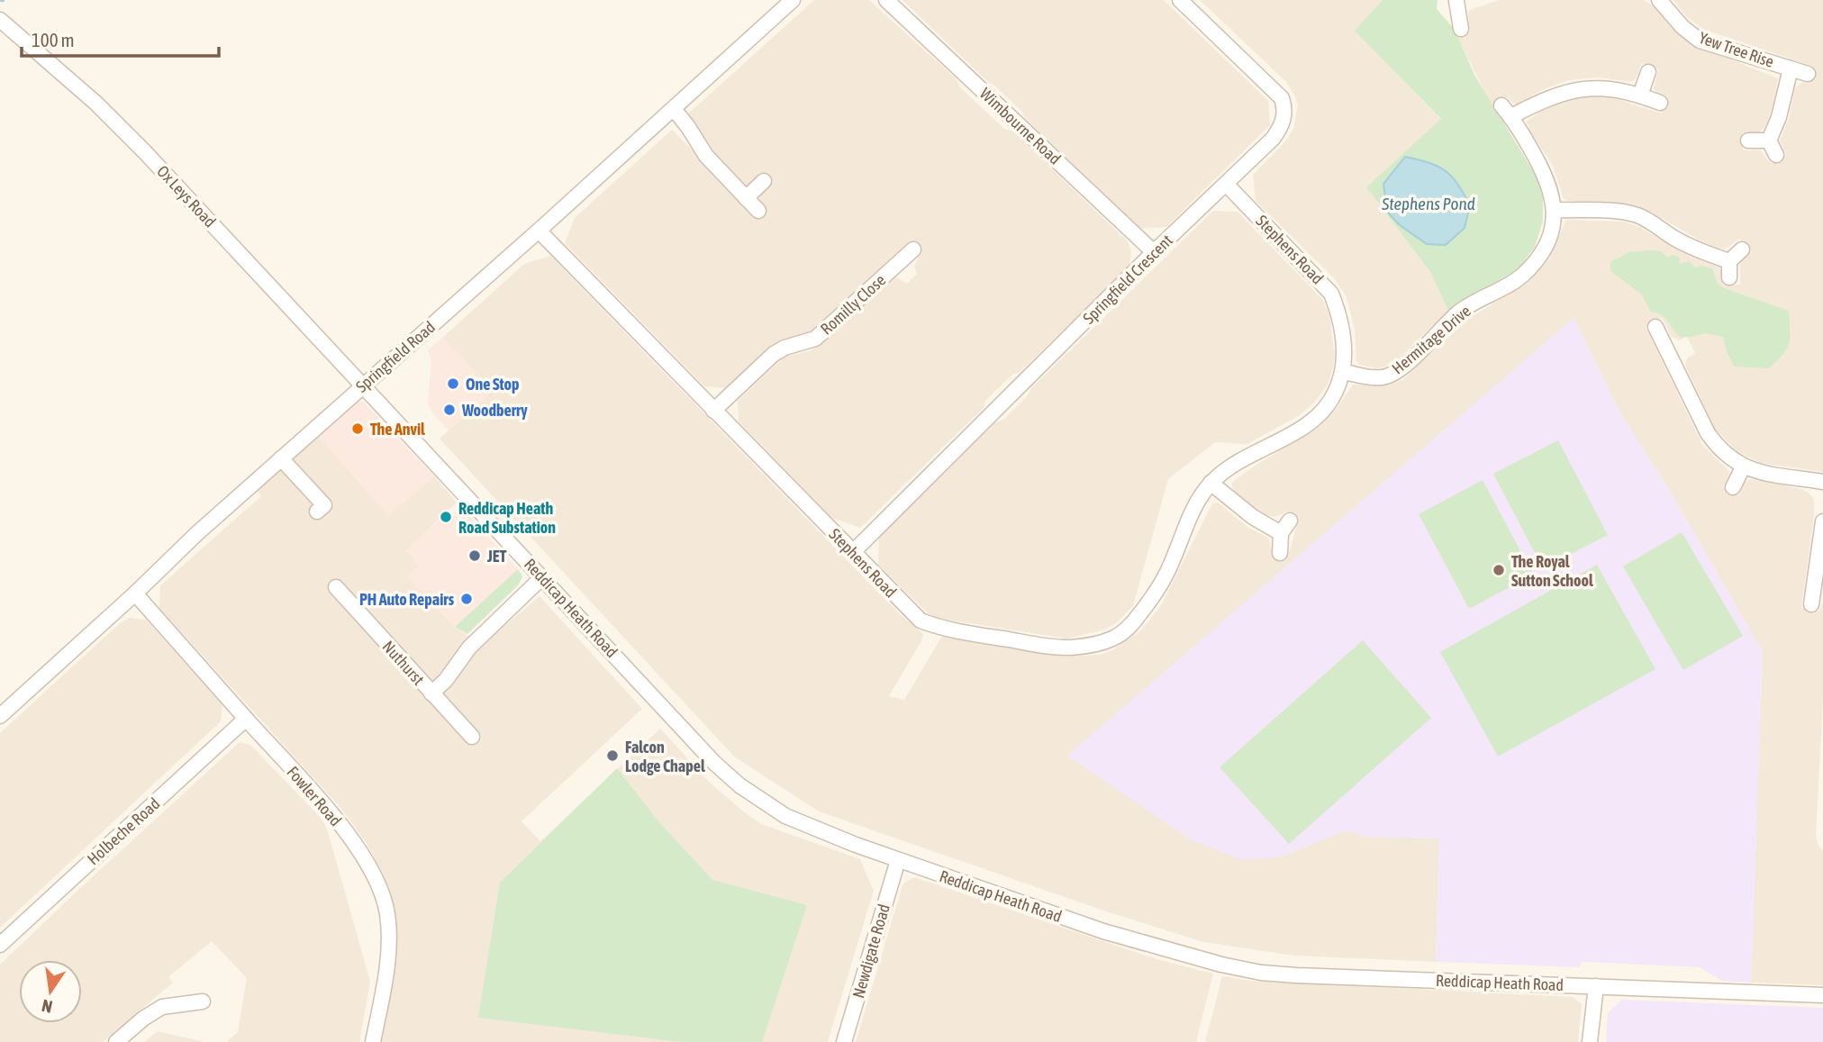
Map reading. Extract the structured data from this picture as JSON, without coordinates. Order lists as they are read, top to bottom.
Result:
{
  "streets": {
    "street": [
      "Yew Tree Rise",
      "Wimbourne Road",
      "Ox Leys Road",
      "Stephens Road",
      "Springfield Crescent",
      "Romilly Close",
      "Hermitage Drive",
      "Springfield Road",
      "Reddicap Heath Road",
      "Nuthurst",
      "Fowler Road",
      "Holbeche Road",
      "Newdigate Road"
    ]
  },
  "crossings": [
    ["Wimbourne Road", "Springfield Crescent"],
    ["Ox Leys Road", "Springfield Road"],
    ["Ox Leys Road", "Reddicap Heath Road"],
    ["Stephens Road", "Springfield Crescent"],
    ["Stephens Road", "Romilly Close"],
    ["Stephens Road", "Hermitage Drive"],
    ["Stephens Road", "Springfield Road"],
    ["Springfield Road", "Reddicap Heath Road"],
    ["Springfield Road", "Fowler Road"],
    ["Reddicap Heath Road", "Newdigate Road"],
    ["Fowler Road", "Holbeche Road"]
  ],
  "water": ["Stephens Pond"],
  "places": [
    "One Stop",
    "Woodberry",
    "The Anvil",
    "Reddicap Heath Road Substation",
    "JET",
    "The Royal Sutton School",
    "PH Auto Repairs",
    "Falcon Lodge Chapel"
  ],
  "scale_bar": "100 m",
  "north": "bottom"
}
